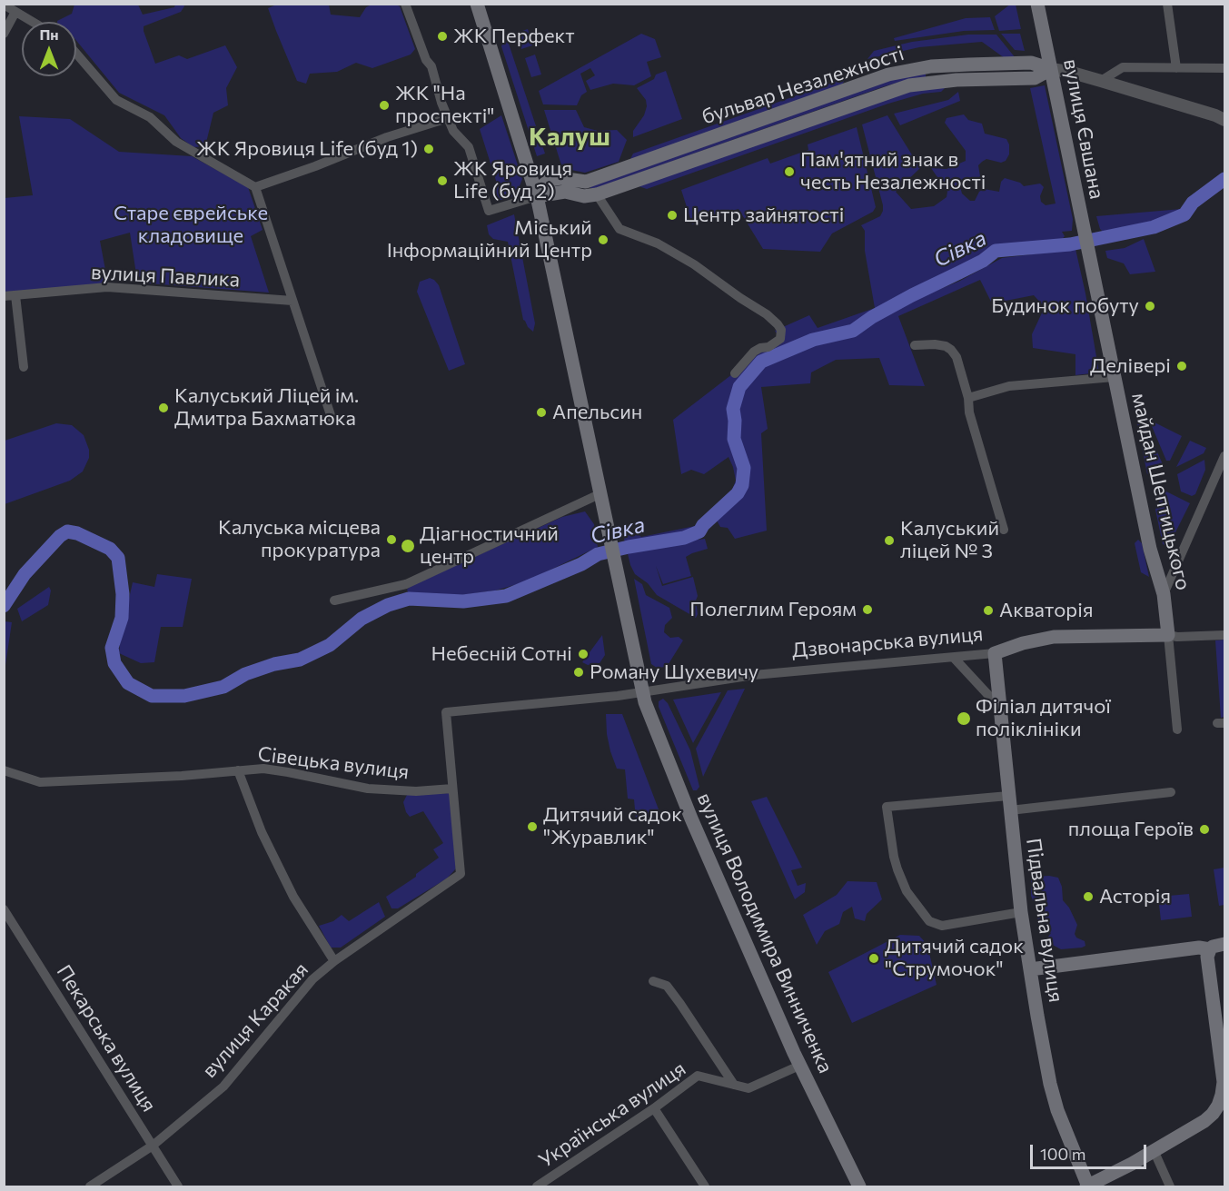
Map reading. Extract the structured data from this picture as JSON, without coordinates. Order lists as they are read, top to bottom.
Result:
{
  "streets": {
    "main road": [
      "бульвар Незалежності",
      "вулиця Євшана",
      "майдан Шептицького",
      "Дзвонарська вулиця",
      "Підвальна вулиця",
      "вулиця Володимира Винниченка"
    ],
    "street": [
      "вулиця Павлика",
      "Сівецька вулиця",
      "вулиця Каракая",
      "Пекарська вулиця",
      "Українська вулиця"
    ]
  },
  "crossings": [
    ["бульвар Незалежності", "вулиця Євшана"],
    ["вулиця Євшана", "майдан Шептицького"],
    ["майдан Шептицького", "Дзвонарська вулиця"],
    ["Дзвонарська вулиця", "Підвальна вулиця"],
    ["Дзвонарська вулиця", "вулиця Володимира Винниченка"],
    ["Сівецька вулиця", "вулиця Каракая"],
    ["вулиця Володимира Винниченка", "Українська вулиця"],
    ["вулиця Каракая", "Пекарська вулиця"]
  ],
  "districts": ["Калуш"],
  "water": ["Сівка"],
  "parks": ["Старе єврейське кладовище"],
  "places": [
    "ЖК Перфект",
    "ЖК \"На проспекті\"",
    "ЖК Яровиця Life (буд 1)",
    "Пам'ятний знак в честь Незалежності",
    "ЖК Яровиця Life (буд 2)",
    "Центр зайнятості",
    "Міський Інформаційний Центр",
    "Будинок побуту",
    "Делівері",
    "Калуський Ліцей ім. Дмитра Бахматюка",
    "Апельсин",
    "Калуська місцева прокуратура",
    "Калуський ліцей № 3",
    "Діагностичний центр",
    "Полеглим Героям",
    "Акваторія",
    "Небесній Сотні",
    "Роману Шухевичу",
    "Філіал дитячої поліклініки",
    "Дитячий садок \"Журавлик\"",
    "площа Героїв",
    "Асторія",
    "Дитячий садок \"Струмочок\""
  ],
  "scale_bar": "100 m",
  "north": "top"
}
